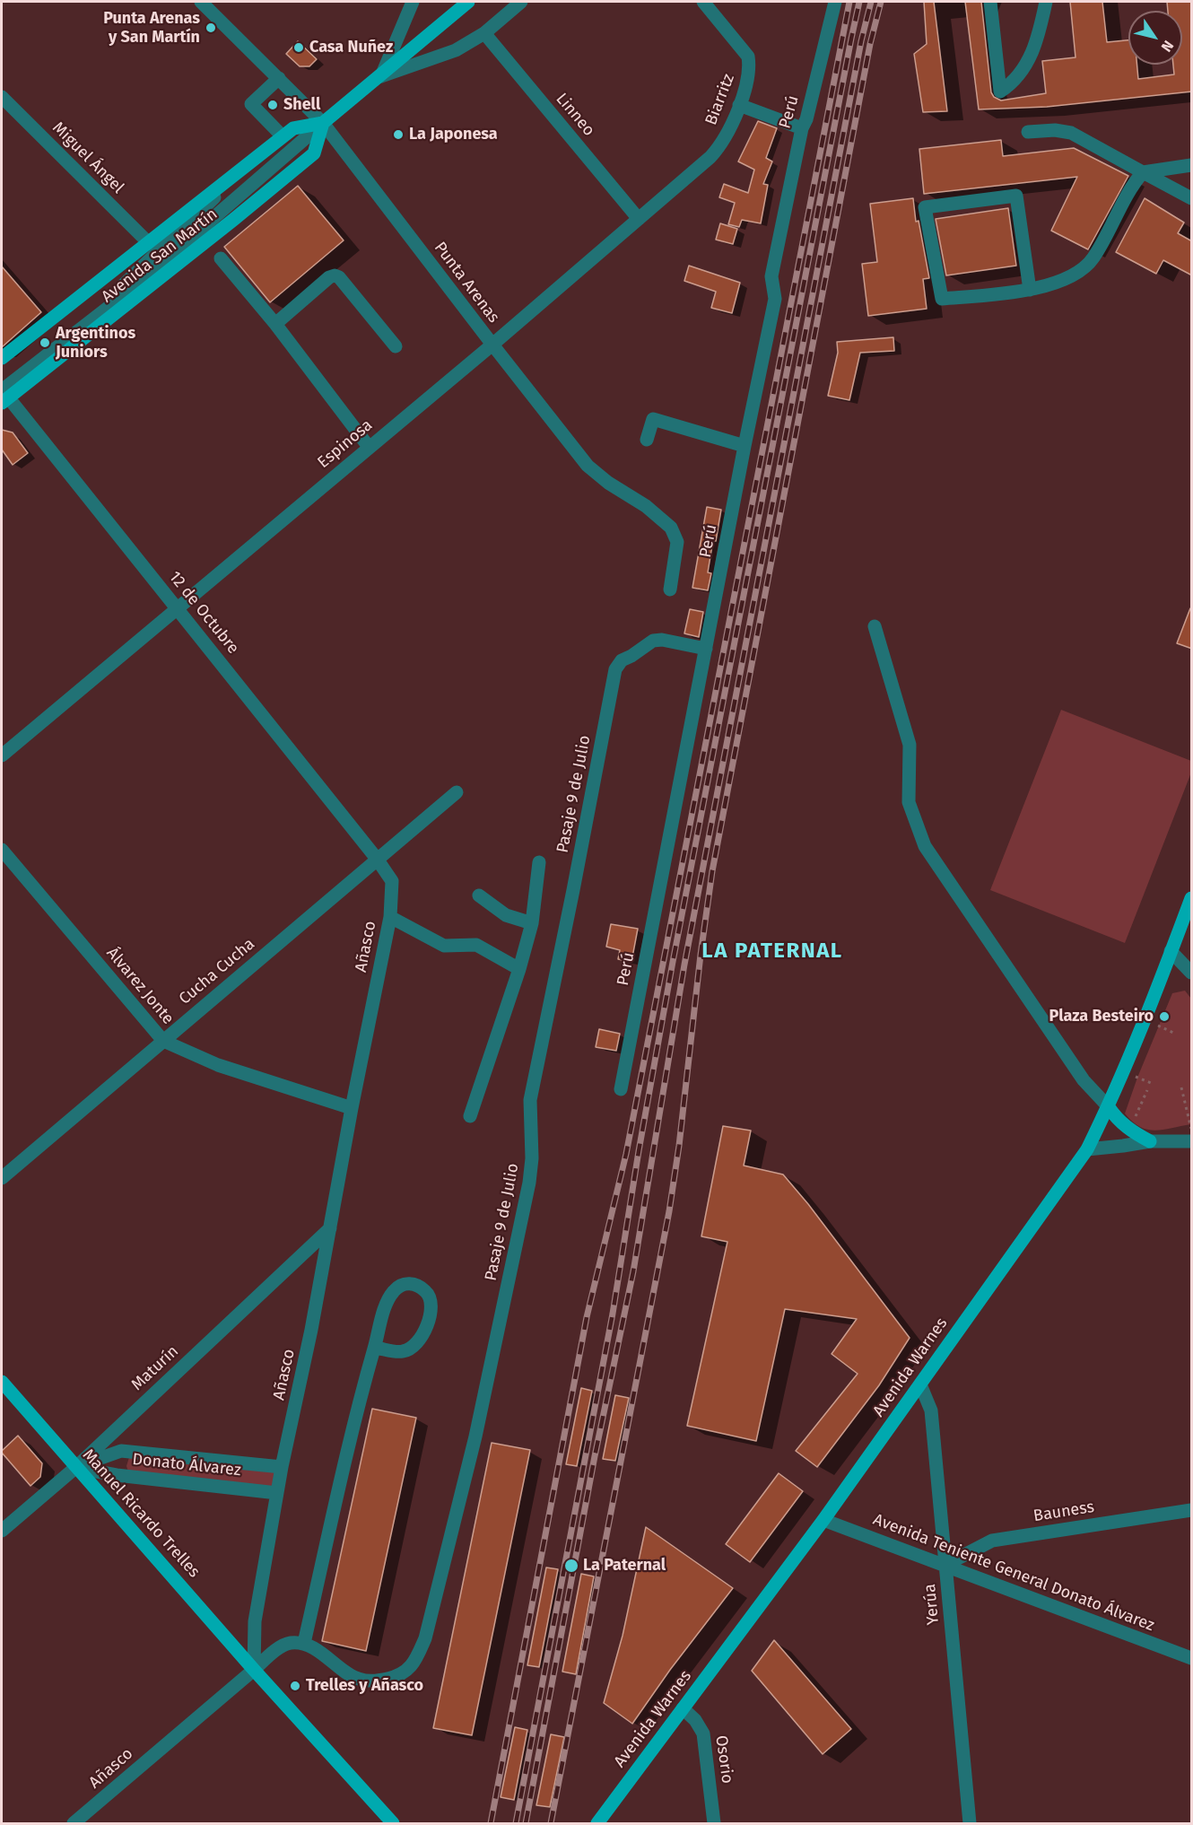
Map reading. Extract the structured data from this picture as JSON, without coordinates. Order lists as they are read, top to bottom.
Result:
{
  "streets": {
    "main road": ["Avenida San Martín", "Avenida Warnes", "Manuel Ricardo Trelles"],
    "street": [
      "Biarritz",
      "Perú",
      "Linneo",
      "Miguel Ángel",
      "Punta Arenas",
      "Espinosa",
      "12 de Octubre",
      "Pasaje 9 de Julio",
      "Añasco",
      "Cucha Cucha",
      "Álvarez Jonte",
      "Maturín",
      "Donato Álvarez",
      "Bauness",
      "Avenida Teniente General Donato Álvarez",
      "Yerúa",
      "Osorio"
    ]
  },
  "crossings": [
    ["Biarritz", "Espinosa"],
    ["Perú", "Pasaje 9 de Julio"],
    ["Linneo", "Avenida San Martín"],
    ["Linneo", "Espinosa"],
    ["Miguel Ángel", "Avenida San Martín"],
    ["Avenida San Martín", "Punta Arenas"],
    ["Avenida San Martín", "12 de Octubre"],
    ["Punta Arenas", "Espinosa"],
    ["Espinosa", "12 de Octubre"],
    ["12 de Octubre", "Añasco"],
    ["12 de Octubre", "Cucha Cucha"],
    ["Añasco", "Cucha Cucha"],
    ["Añasco", "Álvarez Jonte"],
    ["Añasco", "Maturín"],
    ["Añasco", "Donato Álvarez"],
    ["Añasco", "Manuel Ricardo Trelles"],
    ["Cucha Cucha", "Álvarez Jonte"],
    ["Avenida Warnes", "Avenida Teniente General Donato Álvarez"],
    ["Avenida Warnes", "Yerúa"],
    ["Avenida Warnes", "Osorio"],
    ["Maturín", "Donato Álvarez"],
    ["Maturín", "Manuel Ricardo Trelles"],
    ["Donato Álvarez", "Manuel Ricardo Trelles"],
    ["Bauness", "Avenida Teniente General Donato Álvarez"],
    ["Bauness", "Yerúa"],
    ["Avenida Teniente General Donato Álvarez", "Yerúa"]
  ],
  "districts": ["LA PATERNAL"],
  "places": [
    "Punta Arenas y San Martín",
    "Casa Nuñez",
    "Shell",
    "La Japonesa",
    "Argentinos Juniors",
    "Plaza Besteiro",
    "La Paternal",
    "Trelles y Añasco"
  ],
  "north": "bottom right"
}
